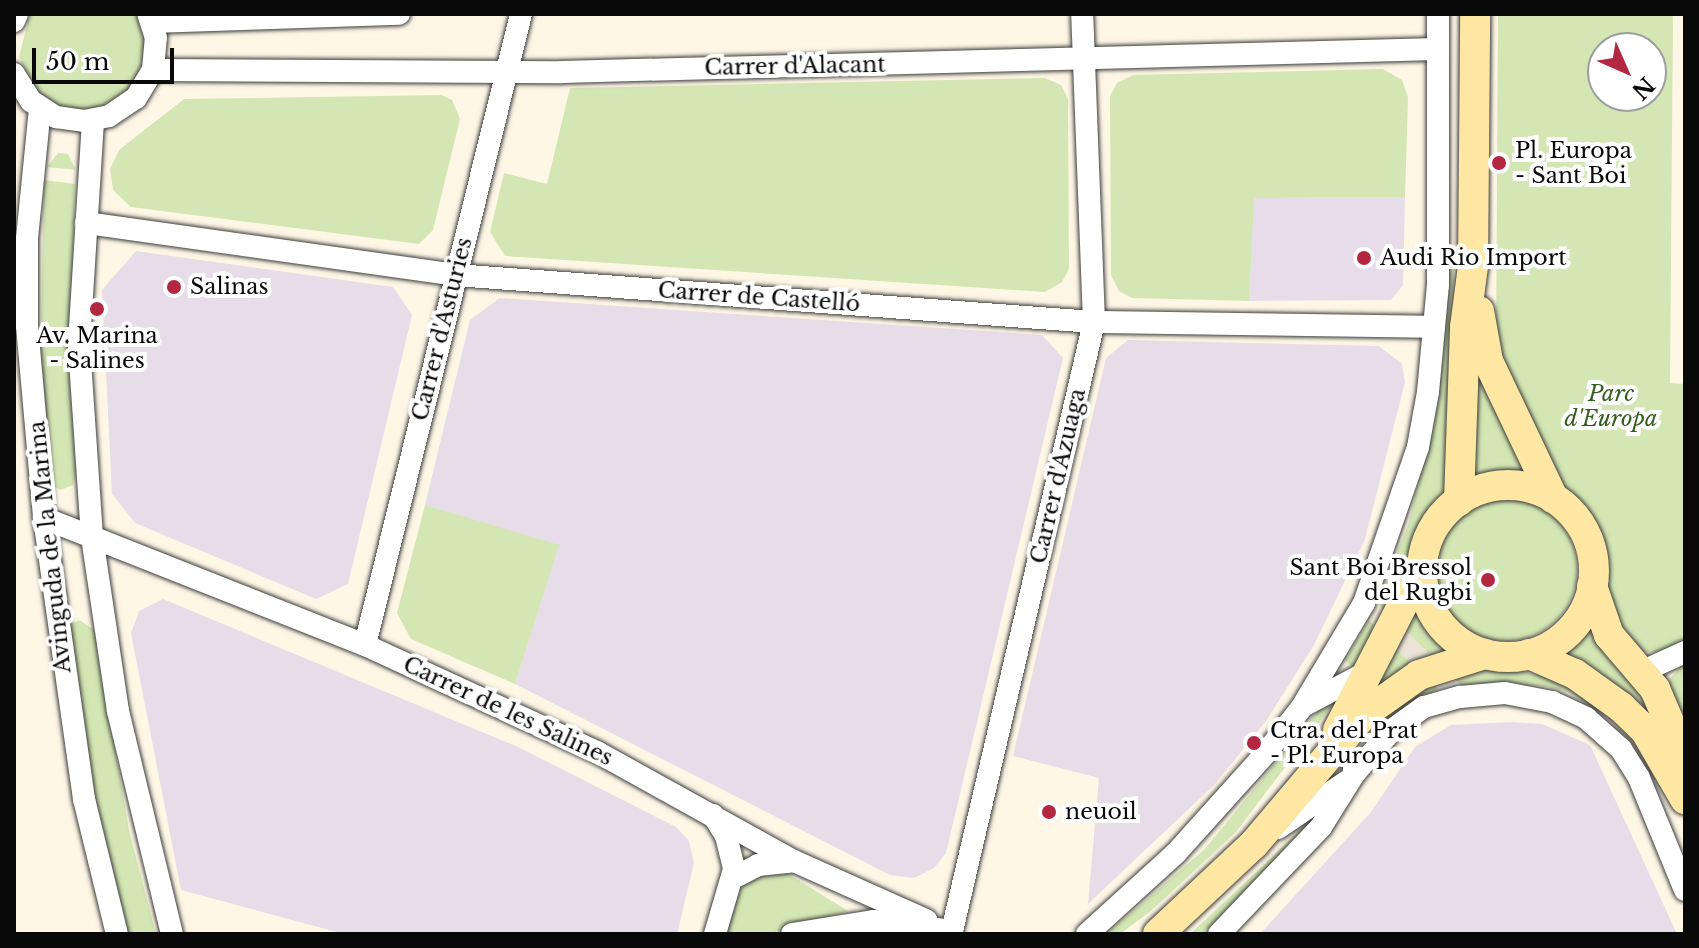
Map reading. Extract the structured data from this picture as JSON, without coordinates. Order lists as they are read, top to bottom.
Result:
{
  "streets": {
    "street": [
      "Carrer d'Alacant",
      "Carrer de Castelló",
      "Carrer d'Asturies",
      "Carrer d'Azuaga",
      "Avinguda de la Marina",
      "Carrer de les Salines"
    ]
  },
  "crossings": [
    ["Carrer d'Alacant", "Carrer d'Asturies"],
    ["Carrer d'Alacant", "Carrer d'Azuaga"],
    ["Carrer de Castelló", "Carrer d'Asturies"],
    ["Carrer de Castelló", "Carrer d'Azuaga"],
    ["Carrer de Castelló", "Avinguda de la Marina"],
    ["Carrer d'Asturies", "Carrer de les Salines"],
    ["Carrer d'Azuaga", "Carrer de les Salines"],
    ["Avinguda de la Marina", "Carrer de les Salines"]
  ],
  "parks": ["Parc d'Europa"],
  "places": [
    "Pl. Europa - Sant Boi",
    "Audi Rio Import",
    "Salinas",
    "Av. Marina - Salines",
    "Sant Boi Bressol del Rugbi",
    "Ctra. del Prat - Pl. Europa",
    "neuoil"
  ],
  "scale_bar": "50 m",
  "north": "bottom right"
}
